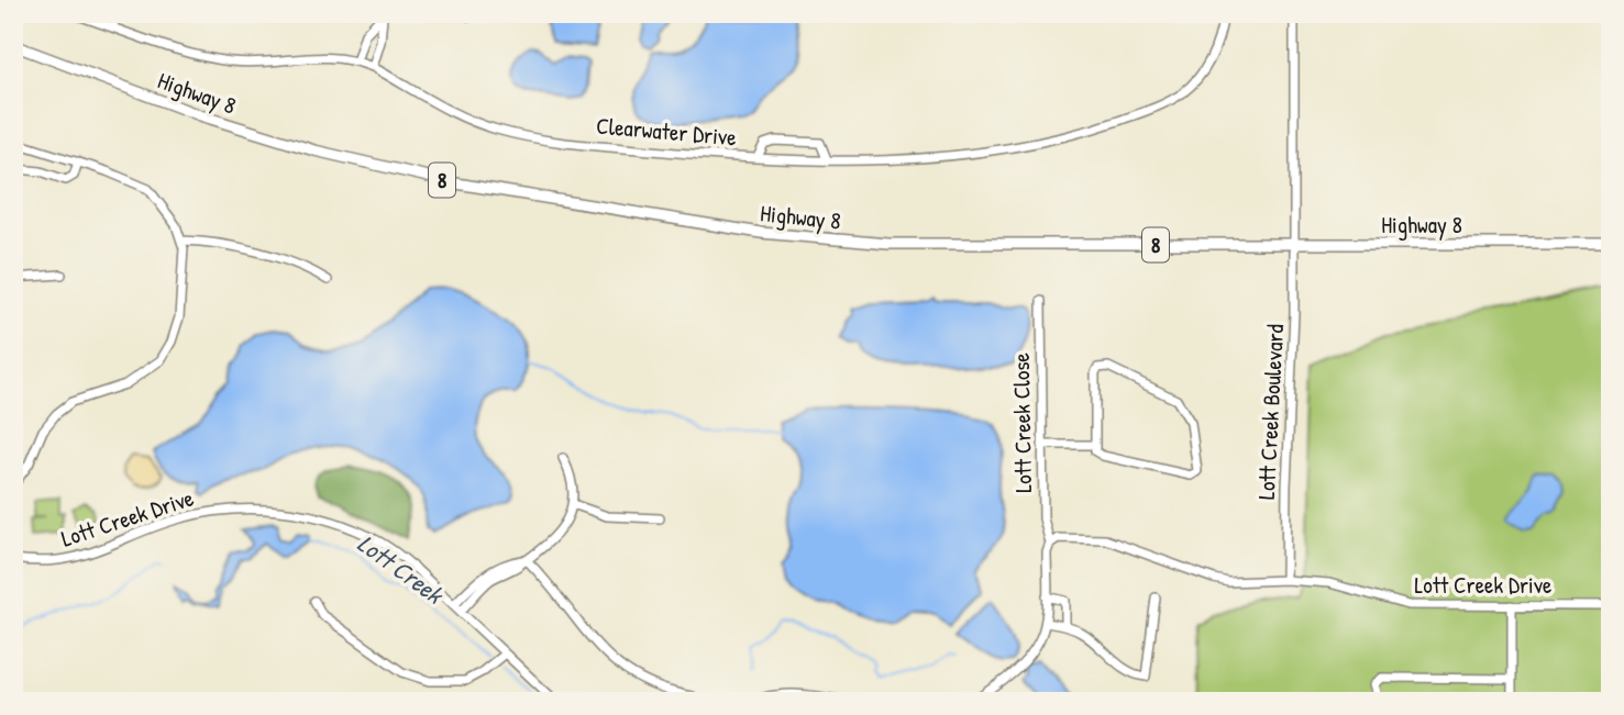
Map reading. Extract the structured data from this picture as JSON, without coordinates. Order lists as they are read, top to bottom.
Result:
{
  "streets": {
    "main road": ["Highway 8", "8"],
    "street": [
      "Clearwater Drive",
      "Lott Creek Boulevard",
      "Lott Creek Close",
      "Lott Creek Drive"
    ]
  },
  "crossings": [
    ["Highway 8", "Lott Creek Boulevard"],
    ["Lott Creek Boulevard", "Lott Creek Drive"],
    ["Lott Creek Close", "Lott Creek Drive"]
  ],
  "water": ["Lott Creek"]
}
